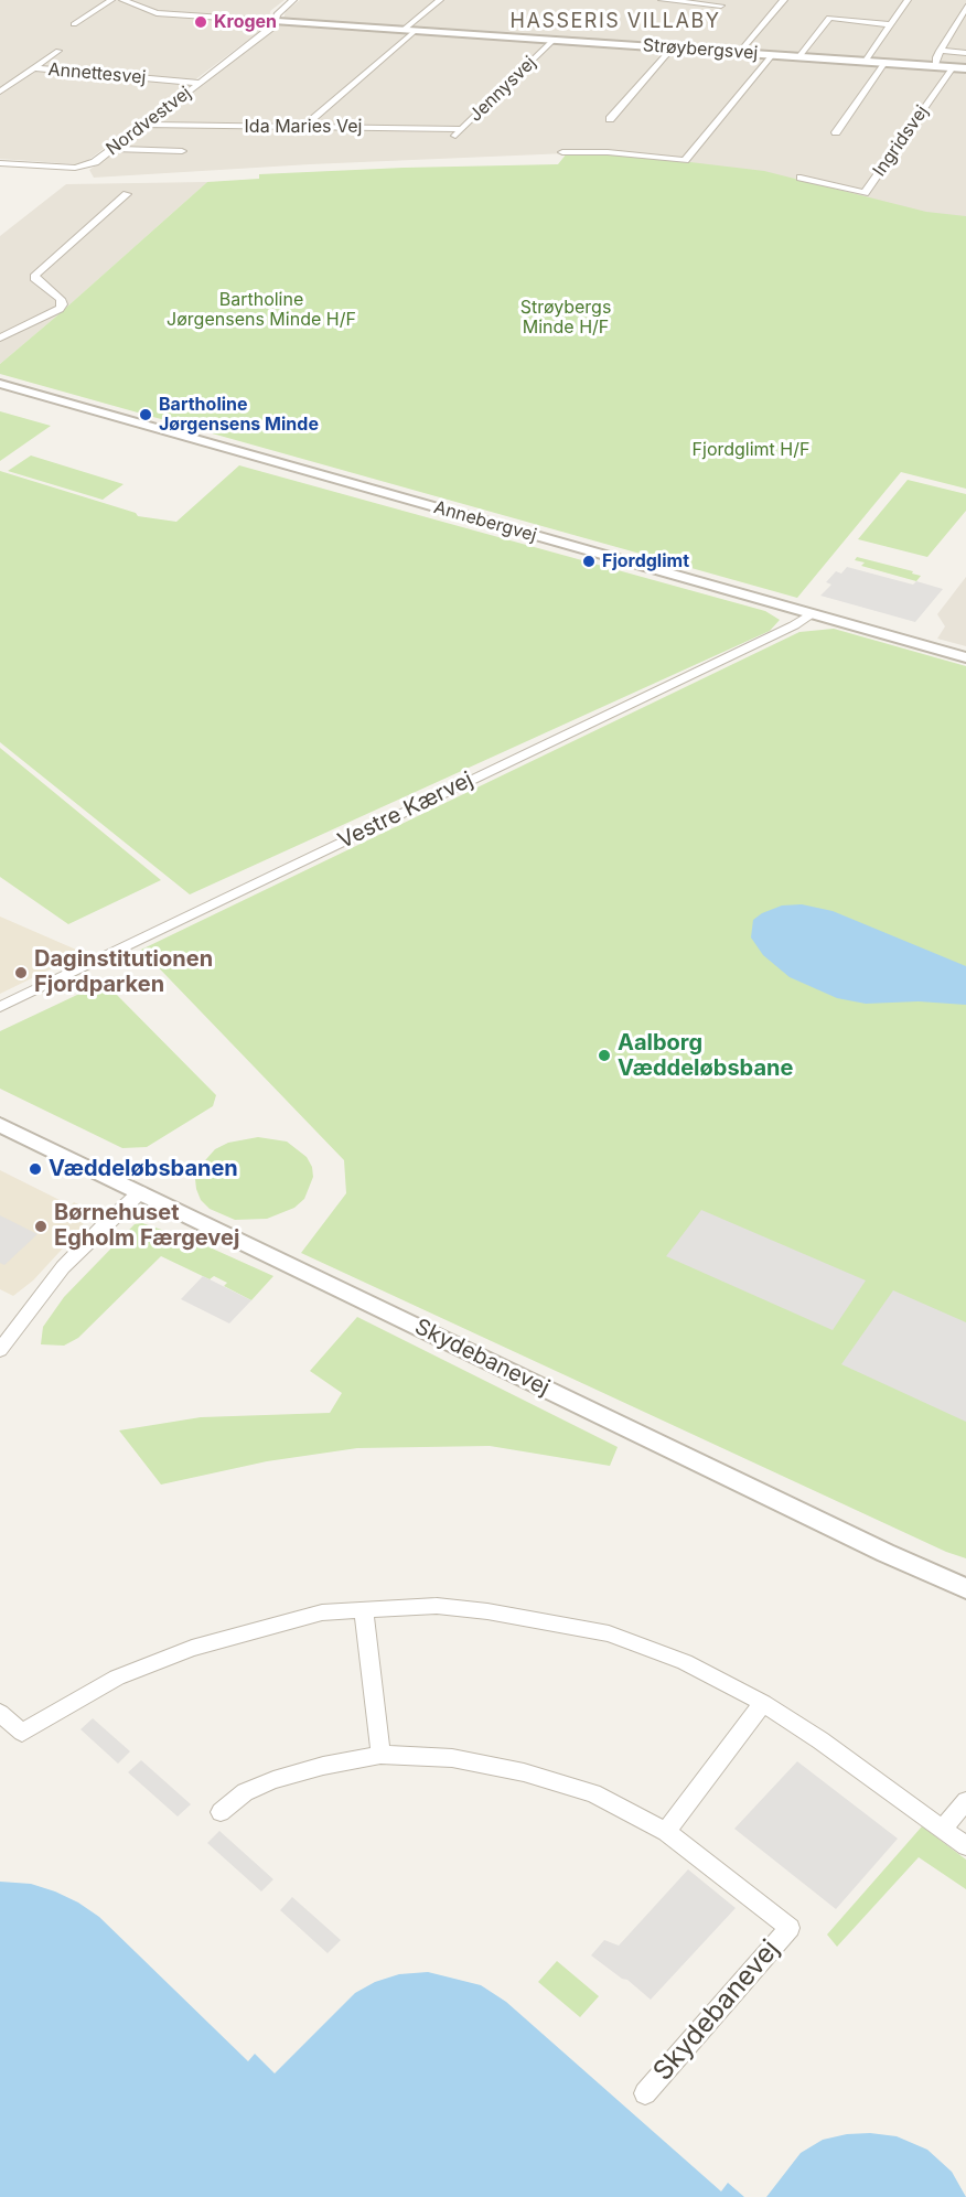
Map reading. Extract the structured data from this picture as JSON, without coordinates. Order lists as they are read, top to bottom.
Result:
{
  "streets": {
    "street": [
      "Strøybergsvej",
      "Annettesvej",
      "Jennysvej",
      "Nordvestvej",
      "Ida Maries Vej",
      "Ingridsvej",
      "Annebergvej",
      "Vestre Kærvej",
      "Skydebanevej"
    ]
  },
  "crossings": [
    ["Strøybergsvej", "Jennysvej"],
    ["Strøybergsvej", "Nordvestvej"],
    ["Strøybergsvej", "Ingridsvej"],
    ["Annettesvej", "Nordvestvej"],
    ["Jennysvej", "Ida Maries Vej"],
    ["Nordvestvej", "Ida Maries Vej"],
    ["Annebergvej", "Vestre Kærvej"]
  ],
  "districts": ["HASSERIS VILLABY"],
  "parks": ["Bartholine Jørgensens Minde H/F", "Strøybergs Minde H/F", "Fjordglimt H/F"],
  "places": [
    "Krogen",
    "Bartholine Jørgensens Minde",
    "Fjordglimt",
    "Daginstitutionen Fjordparken",
    "Aalborg Væddeløbsbane",
    "Væddeløbsbanen",
    "Børnehuset Egholm Færgevej"
  ]
}
